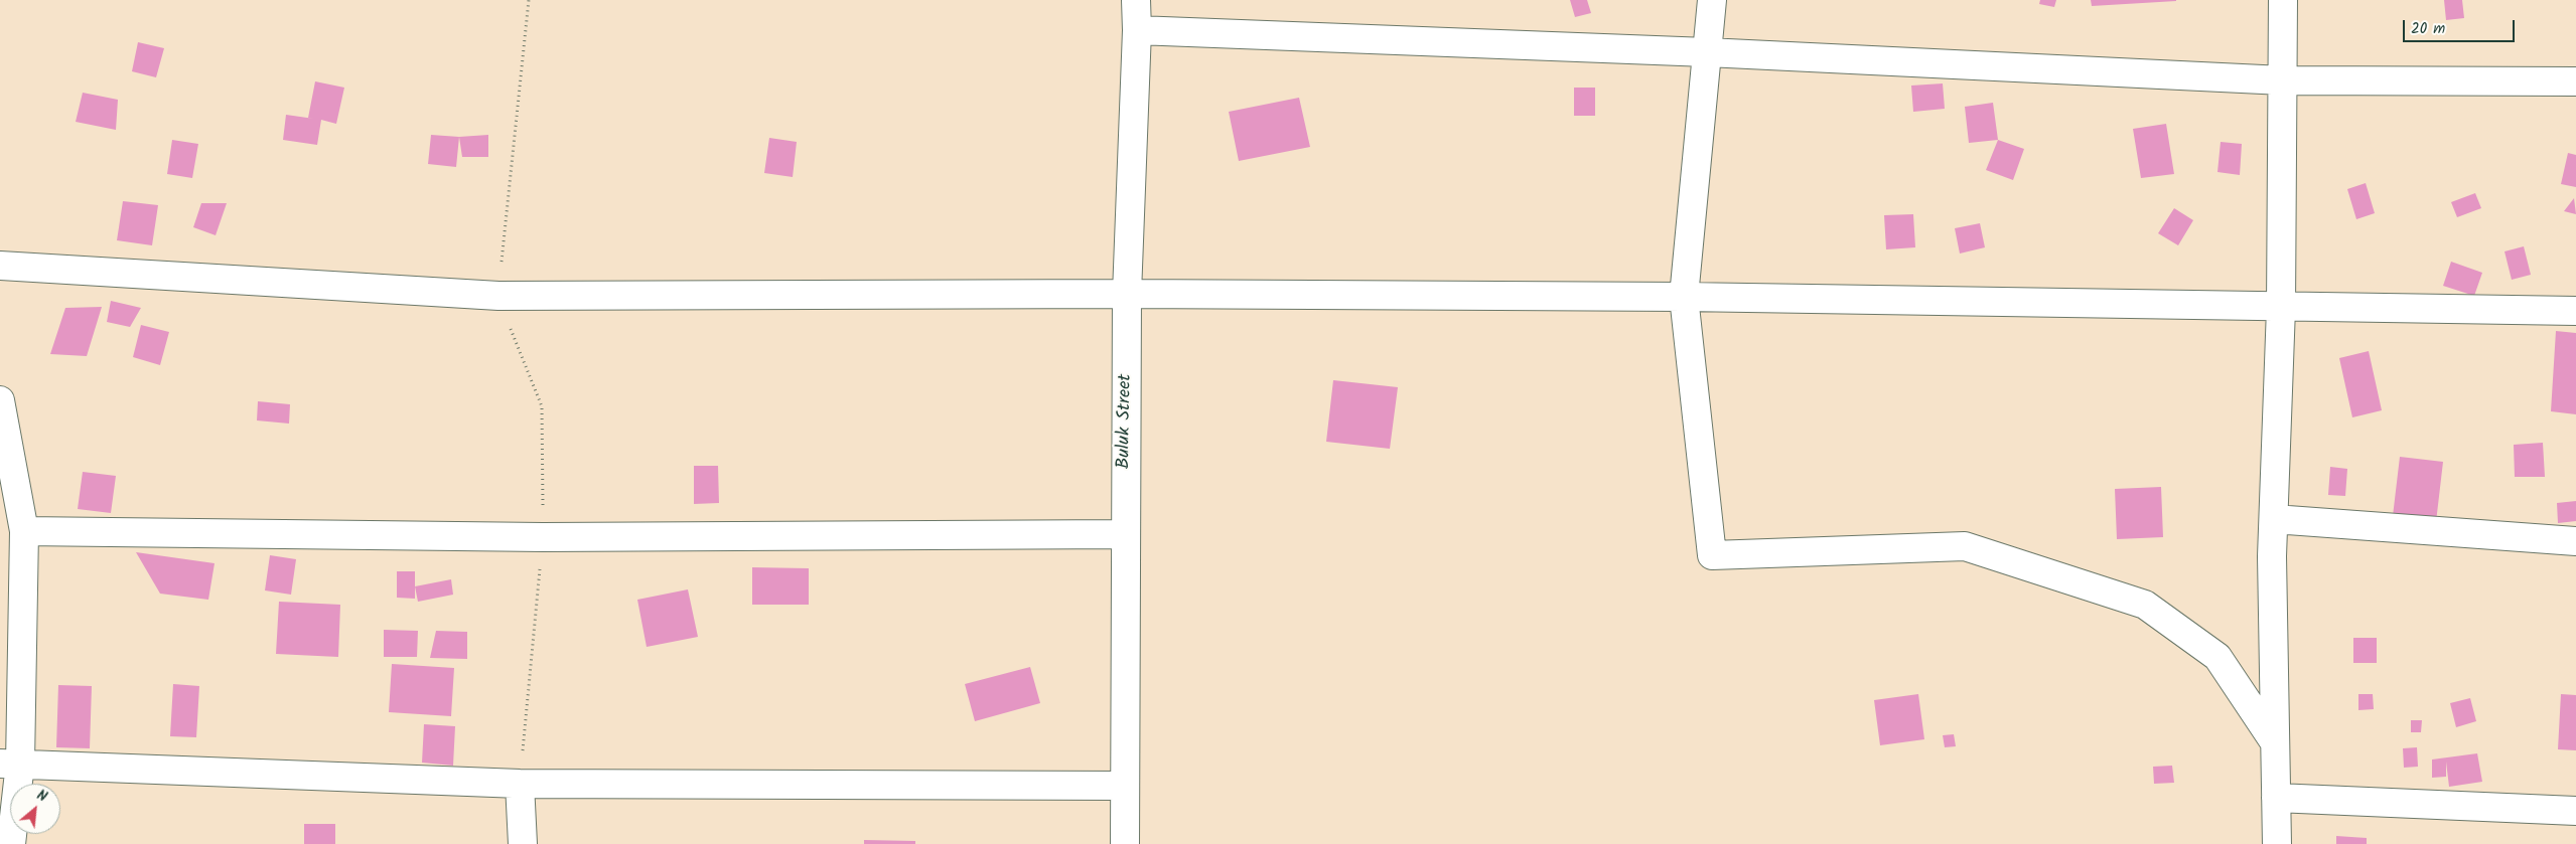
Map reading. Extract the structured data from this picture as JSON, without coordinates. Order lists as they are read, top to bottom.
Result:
{
  "streets": {
    "street": ["Buluk Street"]
  },
  "scale_bar": "20 m",
  "north": "top right"
}
